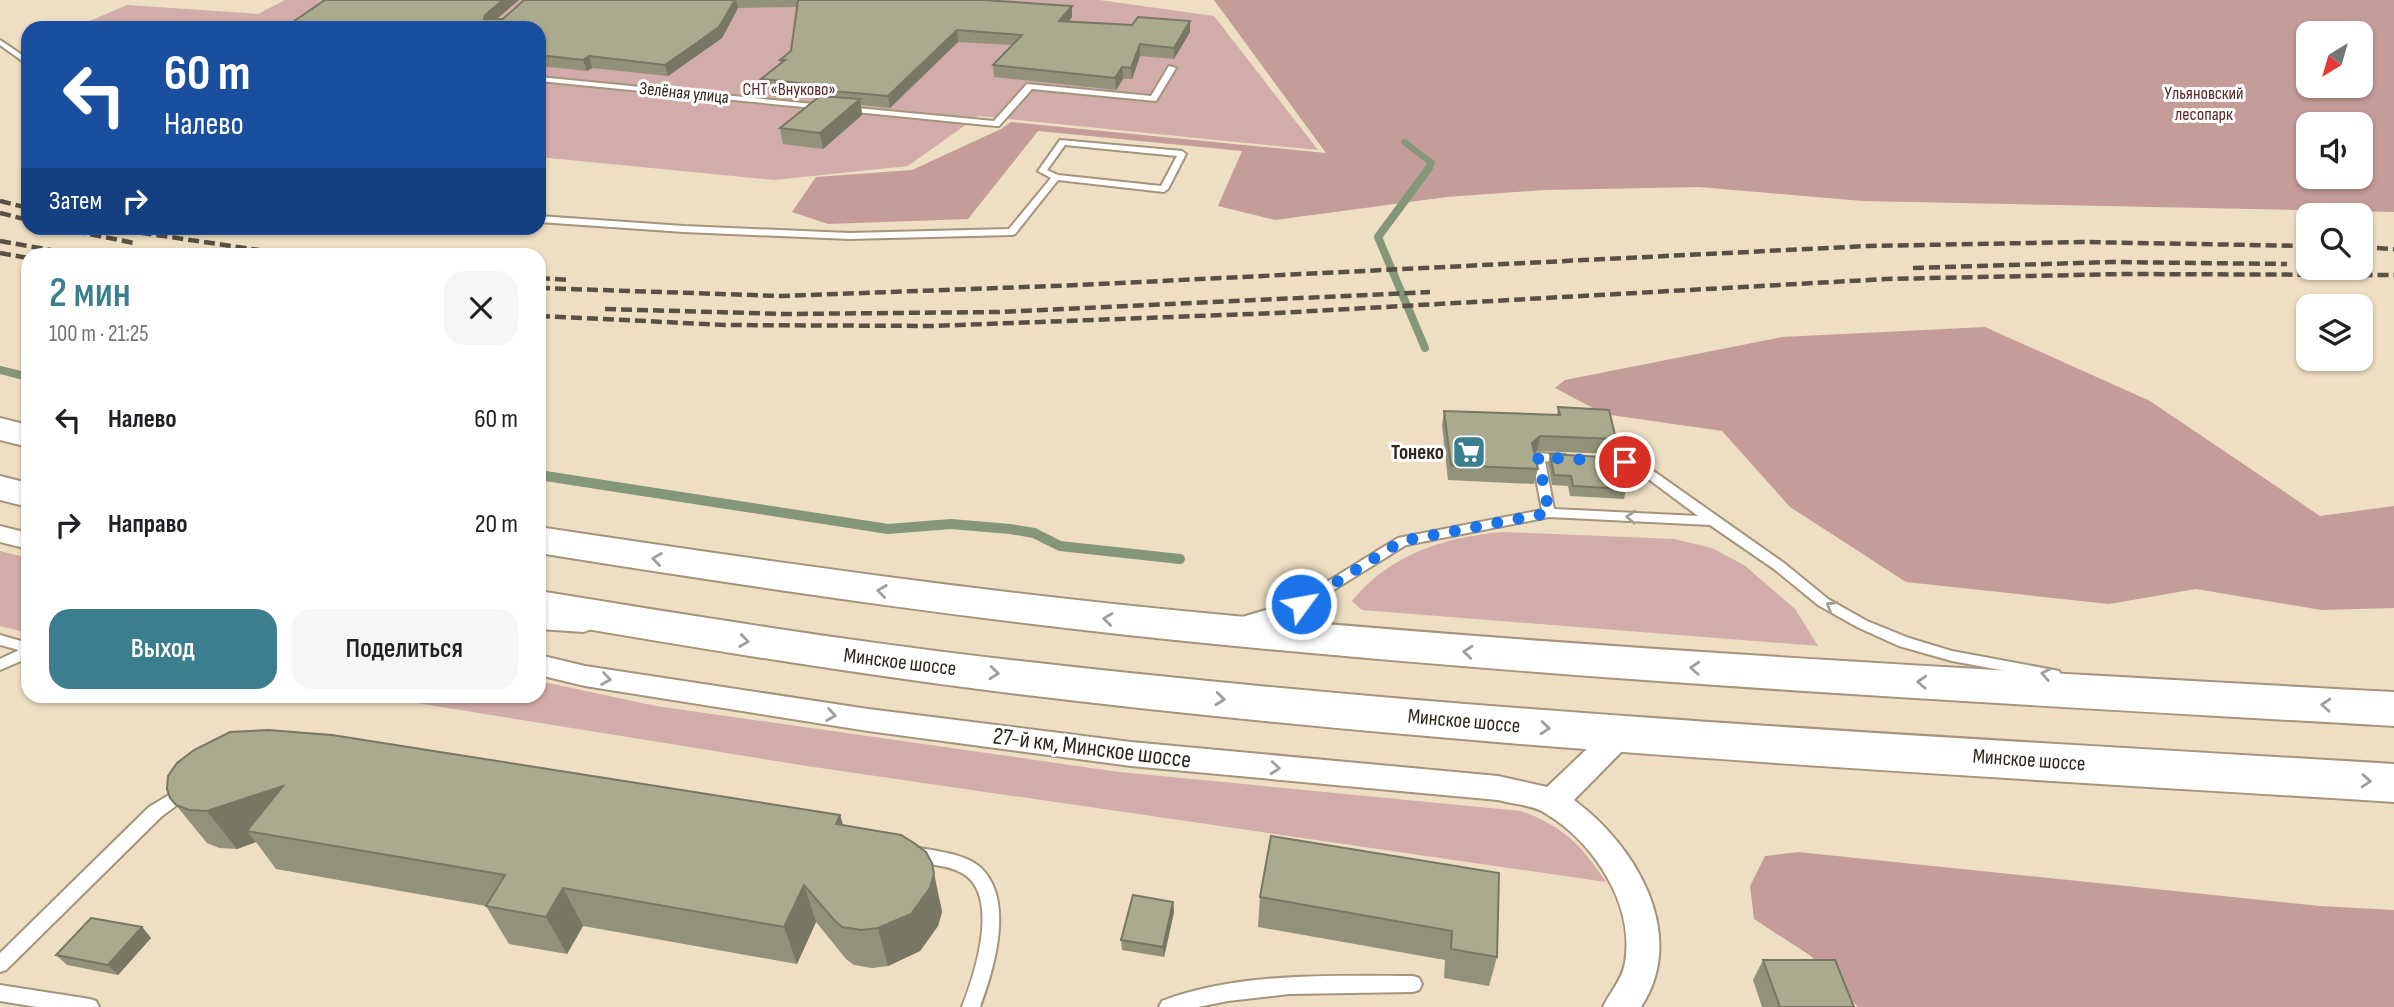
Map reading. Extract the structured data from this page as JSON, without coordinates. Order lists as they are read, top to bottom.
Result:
{
  "streets": {
    "highway": ["Минское шоссе"],
    "street": ["27-й км, Минское шоссе"],
    "lane": ["Зелёная улица"]
  },
  "one_way": ["27-й км, Минское шоссе"],
  "parks": ["СНТ «Внуково»", "Ульяновский лесопарк"],
  "places": {
    "supermarket": ["Тонеко"]
  },
  "north": "bottom left",
  "page": {
    "turn": ["60 m", "Налево"],
    "then": "Затем",
    "heading": ["2 мин", "100 m · 21:25"],
    "list": [
      {
        "name": "Налево",
        "value": "60 m"
      },
      {
        "name": "Направо",
        "value": "20 m"
      }
    ],
    "buttons": ["Выход", "Поделиться"]
  }
}
